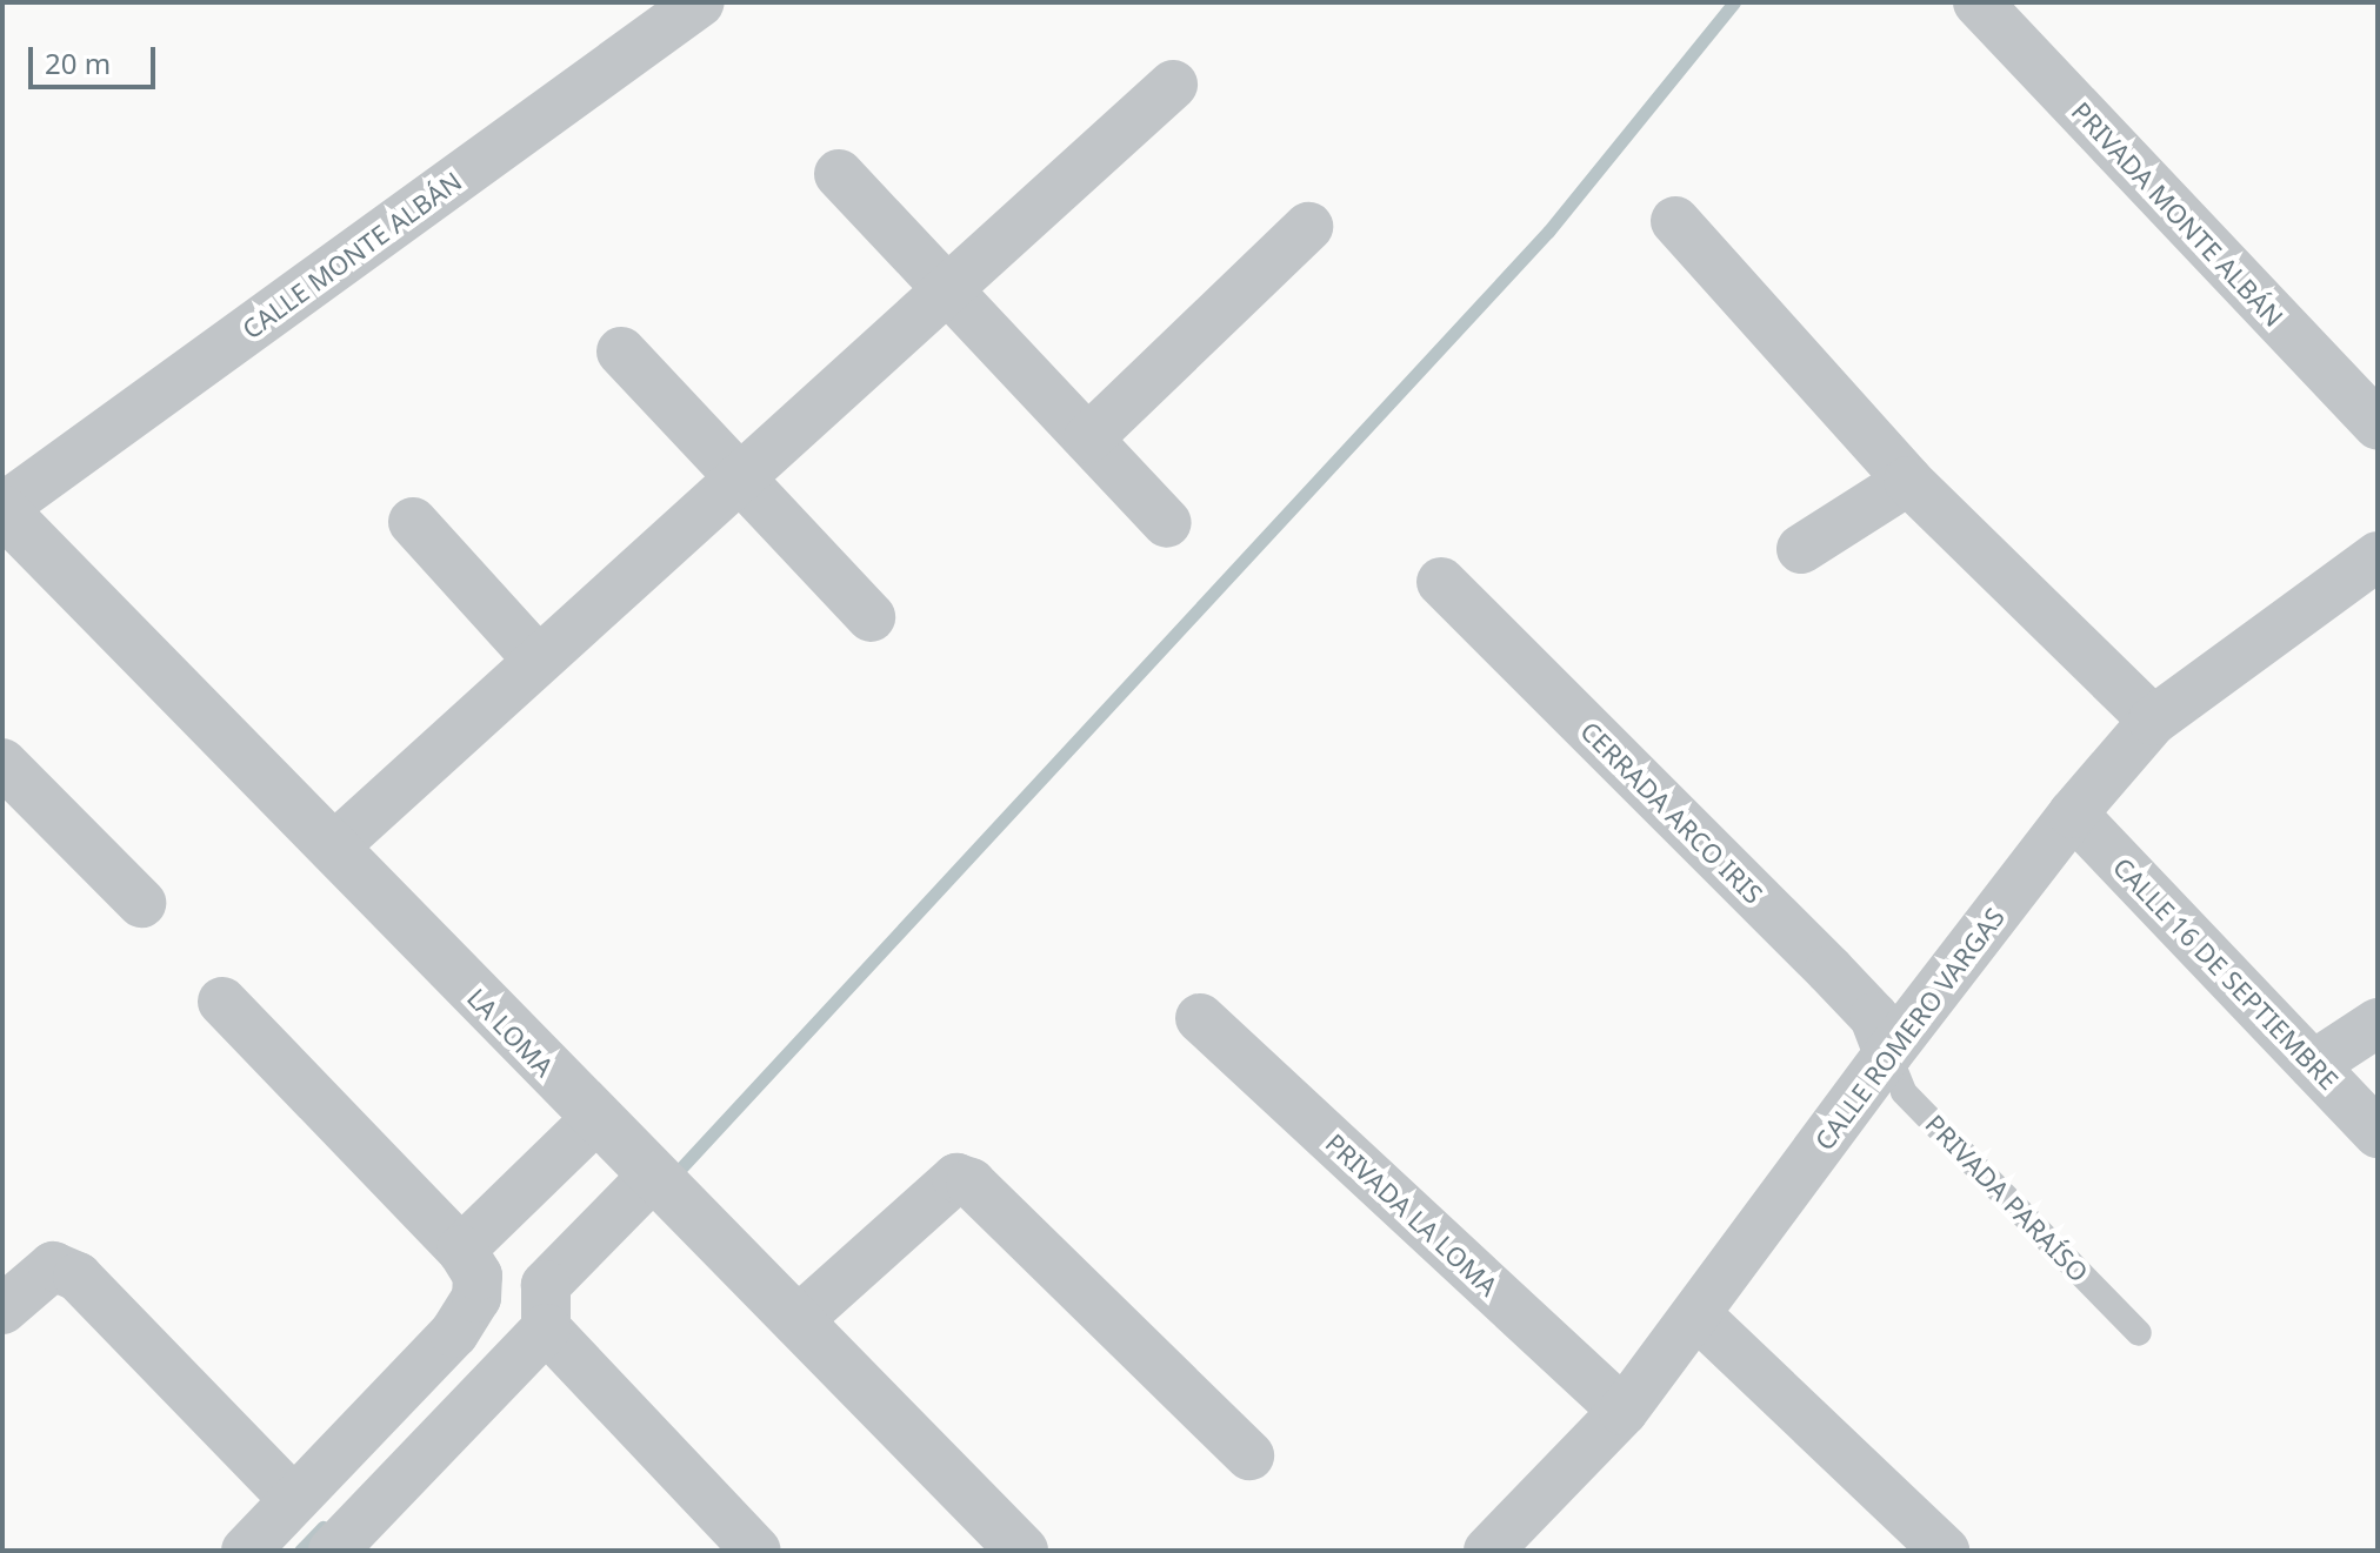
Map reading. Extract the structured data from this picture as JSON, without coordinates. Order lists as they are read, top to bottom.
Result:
{
  "streets": {
    "street": [
      "PRIVADA MONTE ALBÁN",
      "CALLE MONTE ALBÁN",
      "CERRADA ARCO IRIS",
      "CALLE 16 DE SEPTIEMBRE",
      "CALLE ROMERO VARGAS",
      "LA LOMA",
      "PRIVADA LA LOMA"
    ],
    "lane": ["PRIVADA PARAÍSO"]
  },
  "crossings": [
    ["CALLE MONTE ALBÁN", "LA LOMA"],
    ["CERRADA ARCO IRIS", "CALLE ROMERO VARGAS"],
    ["CERRADA ARCO IRIS", "PRIVADA PARAÍSO"],
    ["CALLE 16 DE SEPTIEMBRE", "CALLE ROMERO VARGAS"],
    ["CALLE ROMERO VARGAS", "PRIVADA PARAÍSO"],
    ["CALLE ROMERO VARGAS", "PRIVADA LA LOMA"]
  ],
  "scale_bar": "20 m"
}
